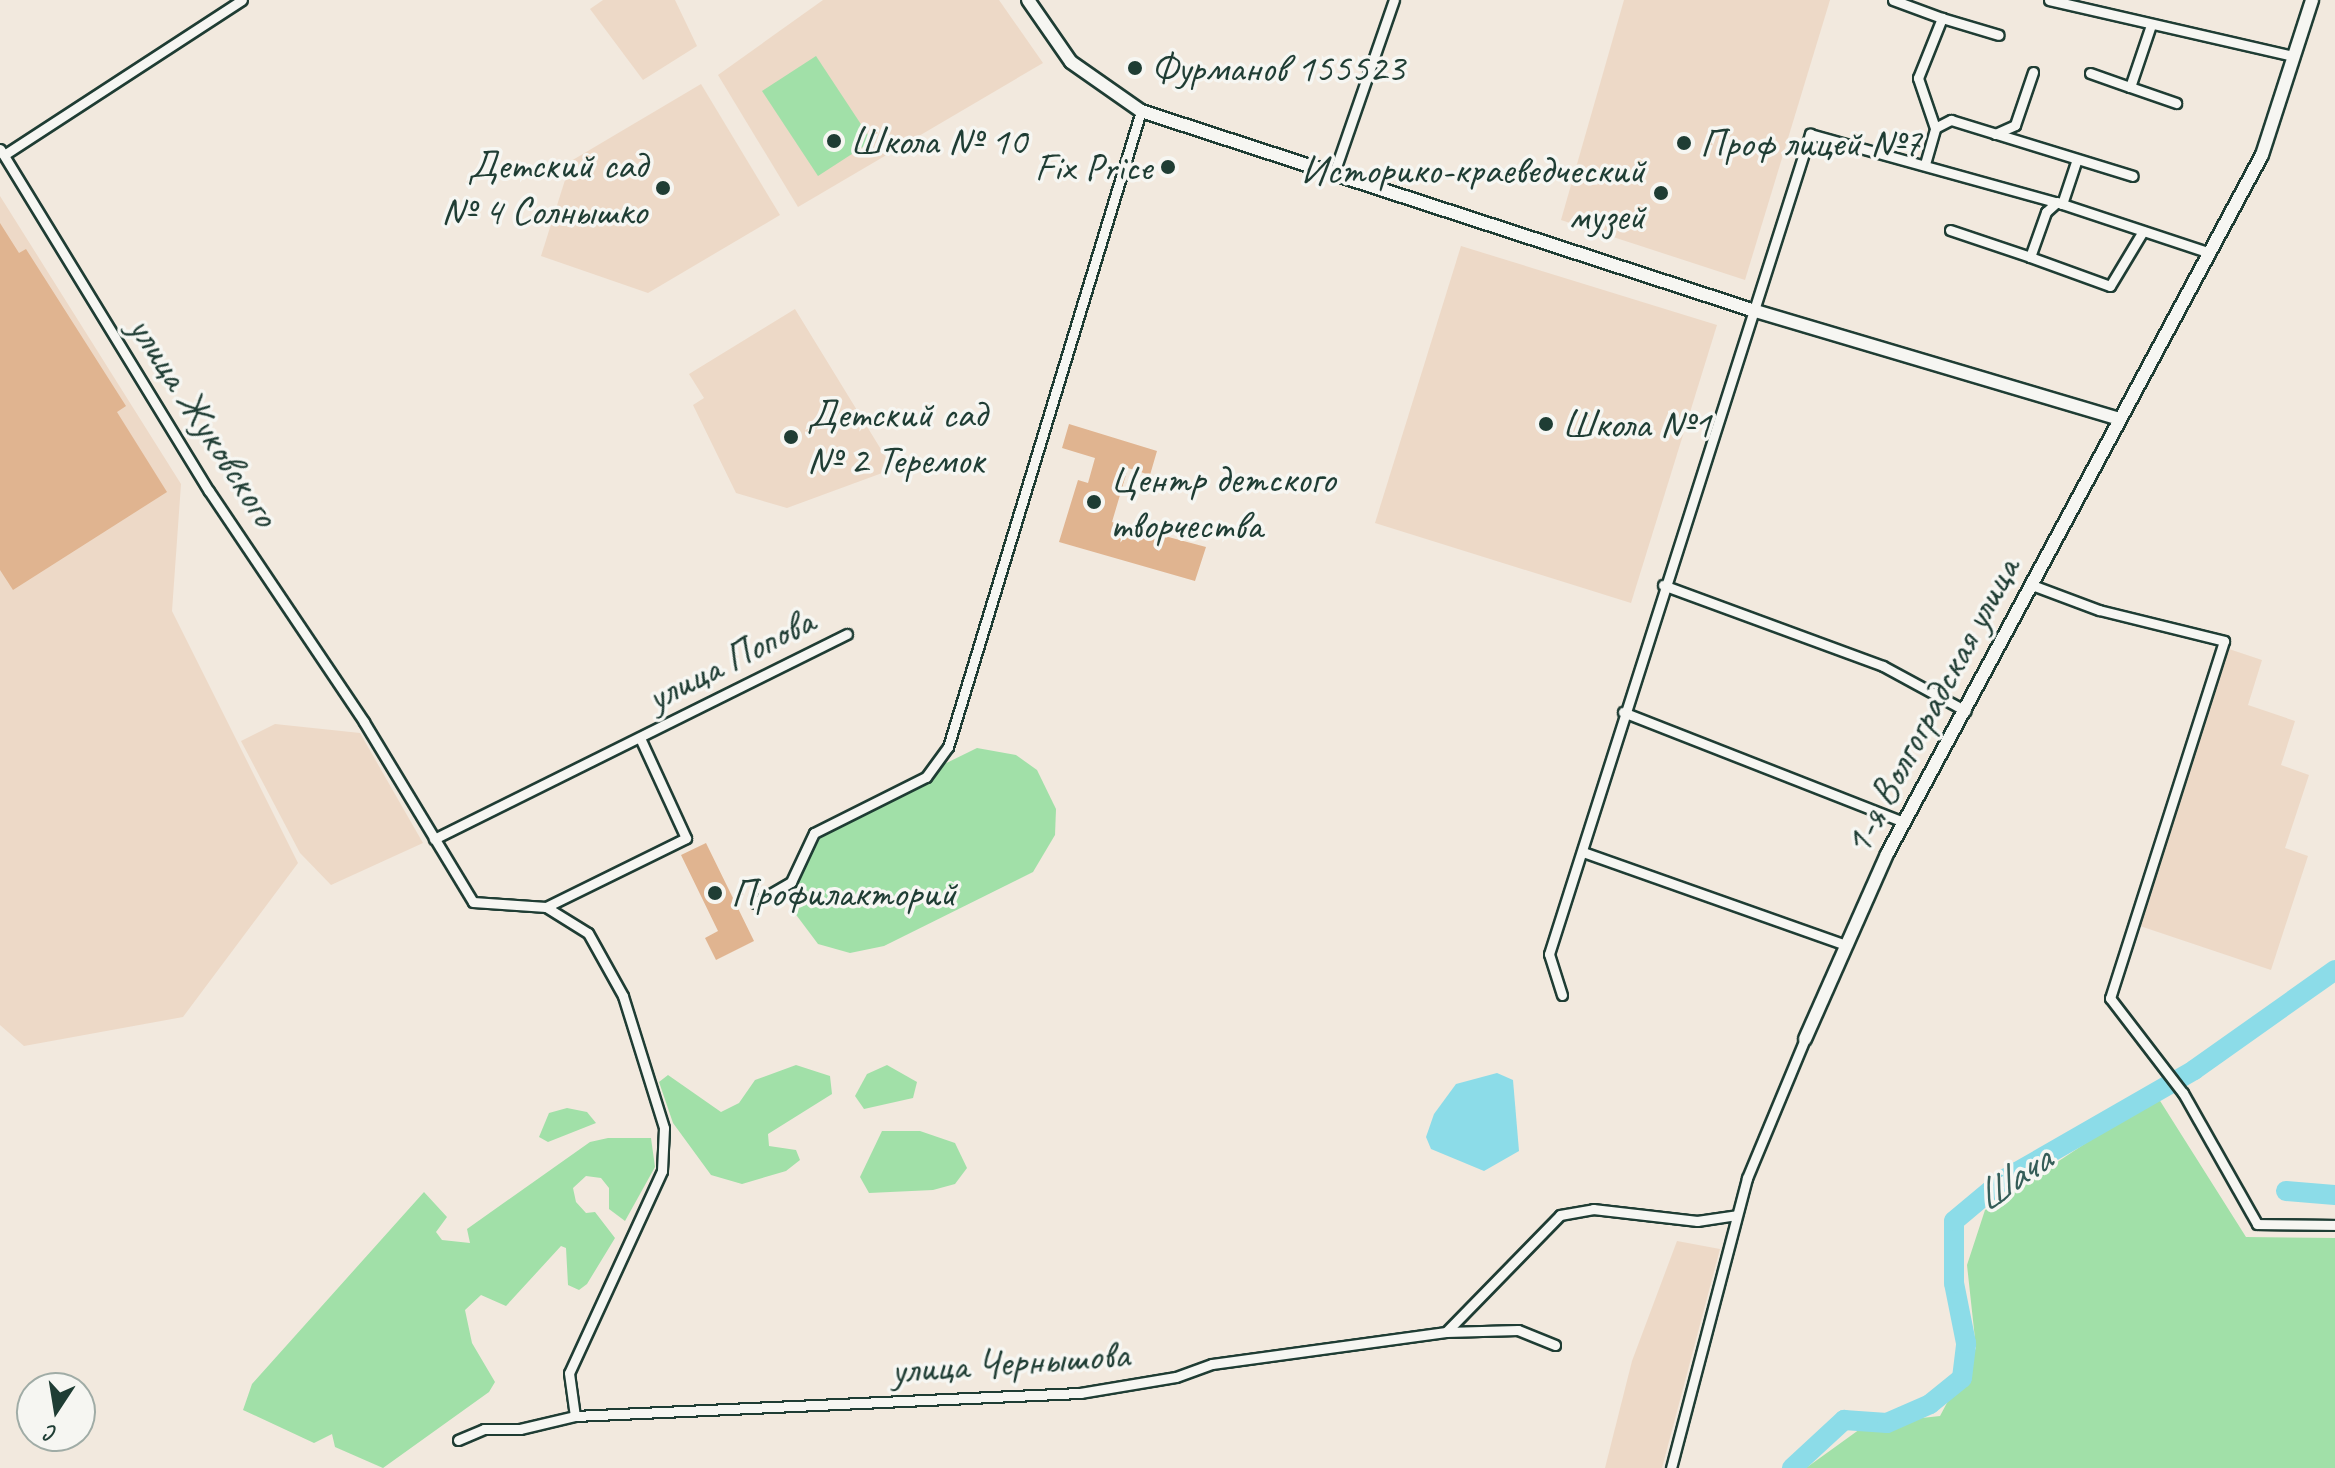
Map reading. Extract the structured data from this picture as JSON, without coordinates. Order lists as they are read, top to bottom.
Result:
{
  "streets": {
    "street": [
      "улица Жуковского",
      "улица Попова",
      "1-я Волгоградская улица",
      "улица Чернышова"
    ]
  },
  "crossings": [
    ["улица Жуковского", "улица Попова"]
  ],
  "water": ["Шача"],
  "places": [
    "Фурманов 155523",
    "Школа № 10",
    "Проф лицей №7",
    "Fix Price",
    "Детский сад № 4 Солнышко",
    "Историко-краеведческий музей",
    "Школа №1",
    "Детский сад № 2 Теремок",
    "Центр детского творчества",
    "Профилакторий"
  ],
  "north": "bottom"
}
